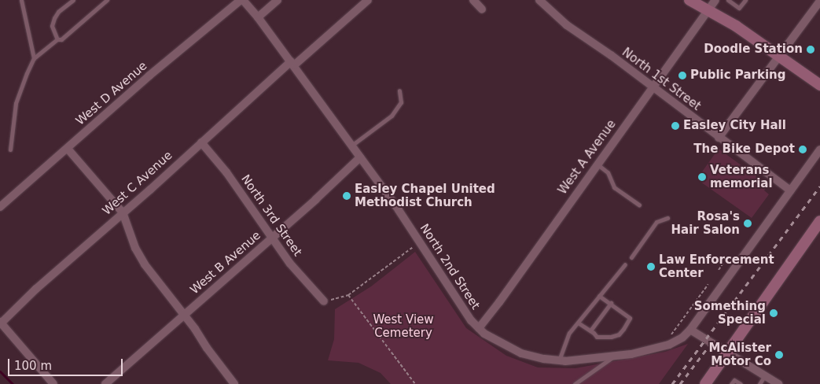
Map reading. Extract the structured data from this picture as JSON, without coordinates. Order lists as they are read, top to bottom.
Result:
{
  "streets": {
    "street": [
      "North 1st Street",
      "West D Avenue",
      "West A Avenue",
      "West C Avenue",
      "North 3rd Street",
      "West B Avenue",
      "North 2nd Street"
    ]
  },
  "crossings": [
    ["North 1st Street", "West A Avenue"],
    ["North 1st Street", "North 2nd Street"],
    ["West D Avenue", "North 2nd Street"],
    ["West A Avenue", "North 2nd Street"],
    ["West C Avenue", "North 3rd Street"],
    ["West C Avenue", "North 2nd Street"],
    ["North 3rd Street", "West B Avenue"],
    ["West B Avenue", "North 2nd Street"]
  ],
  "parks": ["West View Cemetery"],
  "places": [
    "Doodle Station",
    "Public Parking",
    "Easley City Hall",
    "The Bike Depot",
    "Veterans memorial",
    "Easley Chapel United Methodist Church",
    "Rosa's Hair Salon",
    "Law Enforcement Center",
    "Something Special",
    "McAlister Motor Co"
  ],
  "scale_bar": "100 m"
}
